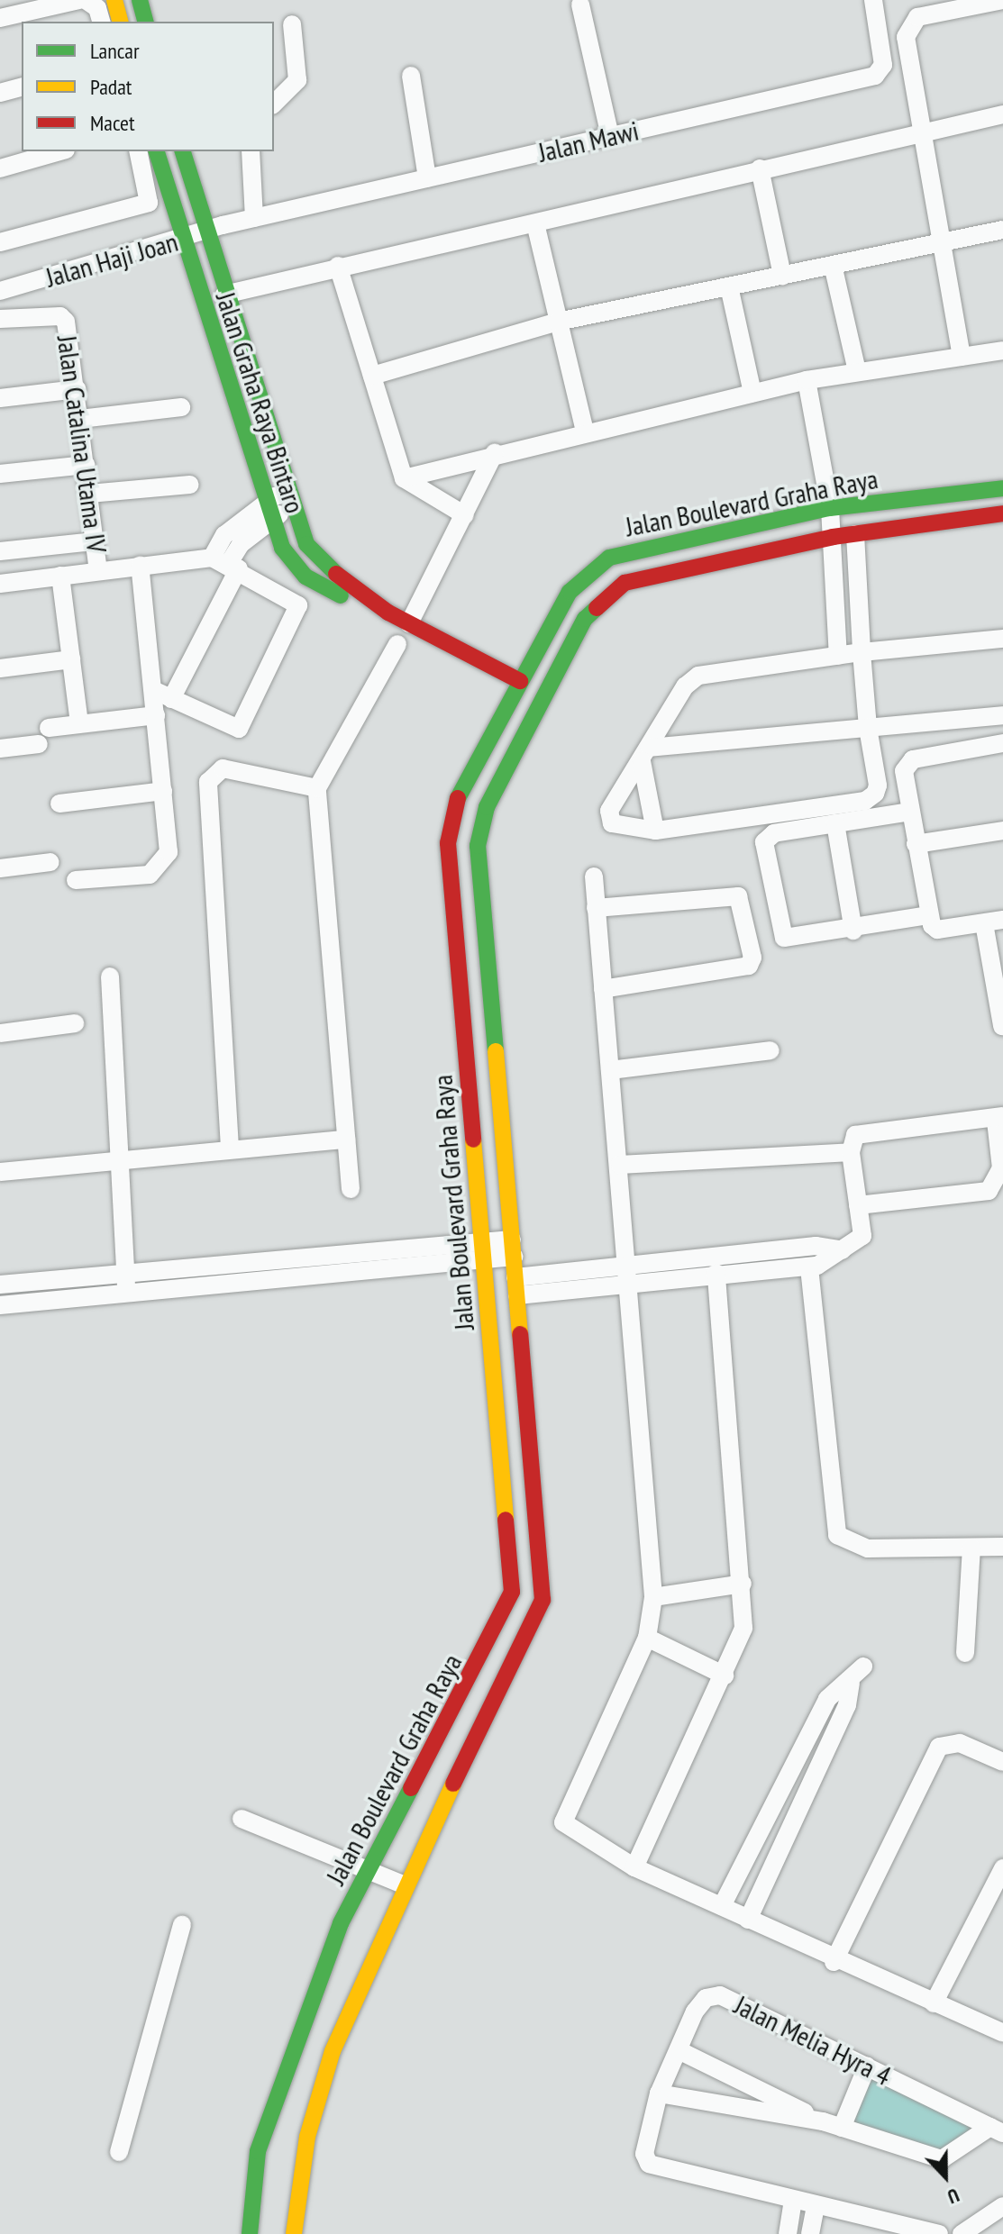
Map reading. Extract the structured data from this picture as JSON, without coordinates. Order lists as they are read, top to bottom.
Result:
{
  "streets": {
    "main road": ["Jalan Graha Raya Bintaro", "Jalan Boulevard Graha Raya"],
    "street": [
      "Jalan Mawi",
      "Jalan Haji Joan",
      "Jalan Catalina Utama IV",
      "Jalan Melia Hyra 4"
    ]
  },
  "crossings": [
    ["Jalan Mawi", "Jalan Haji Joan"],
    ["Jalan Mawi", "Jalan Graha Raya Bintaro"],
    ["Jalan Haji Joan", "Jalan Graha Raya Bintaro"],
    ["Jalan Graha Raya Bintaro", "Jalan Boulevard Graha Raya"]
  ],
  "legend": ["Lancar", "Padat", "Macet"],
  "north": "bottom"
}
